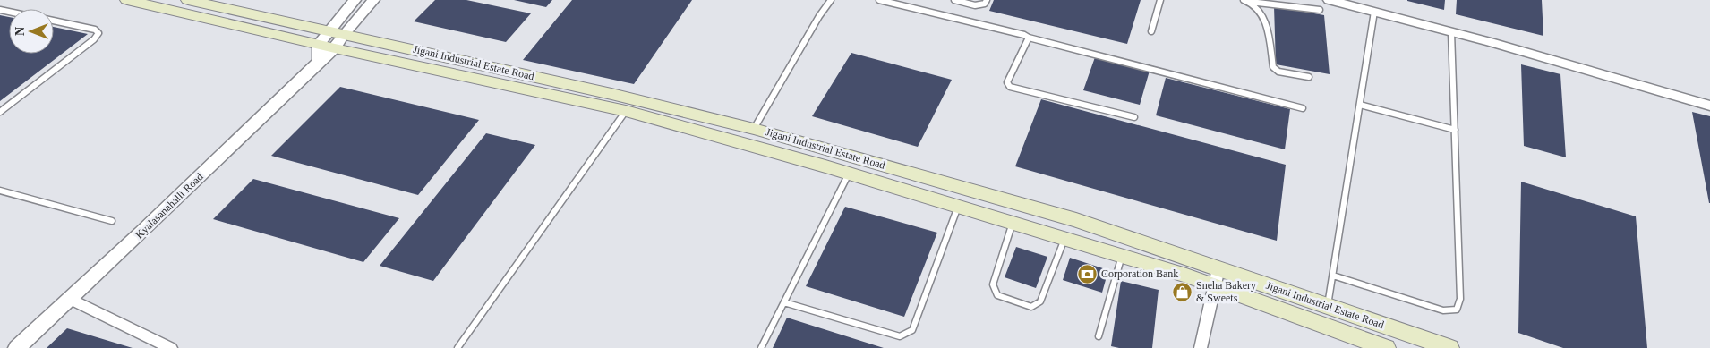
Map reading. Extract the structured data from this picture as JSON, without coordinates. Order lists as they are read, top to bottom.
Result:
{
  "streets": {
    "main road": ["Jigani Industrial Estate Road"],
    "street": ["Kyalasanahalli Road"]
  },
  "crossings": [
    ["Jigani Industrial Estate Road", "Kyalasanahalli Road"]
  ],
  "places": {
    "bank": ["Corporation Bank"],
    "shop": ["Sneha Bakery & Sweets"]
  },
  "north": "left"
}
